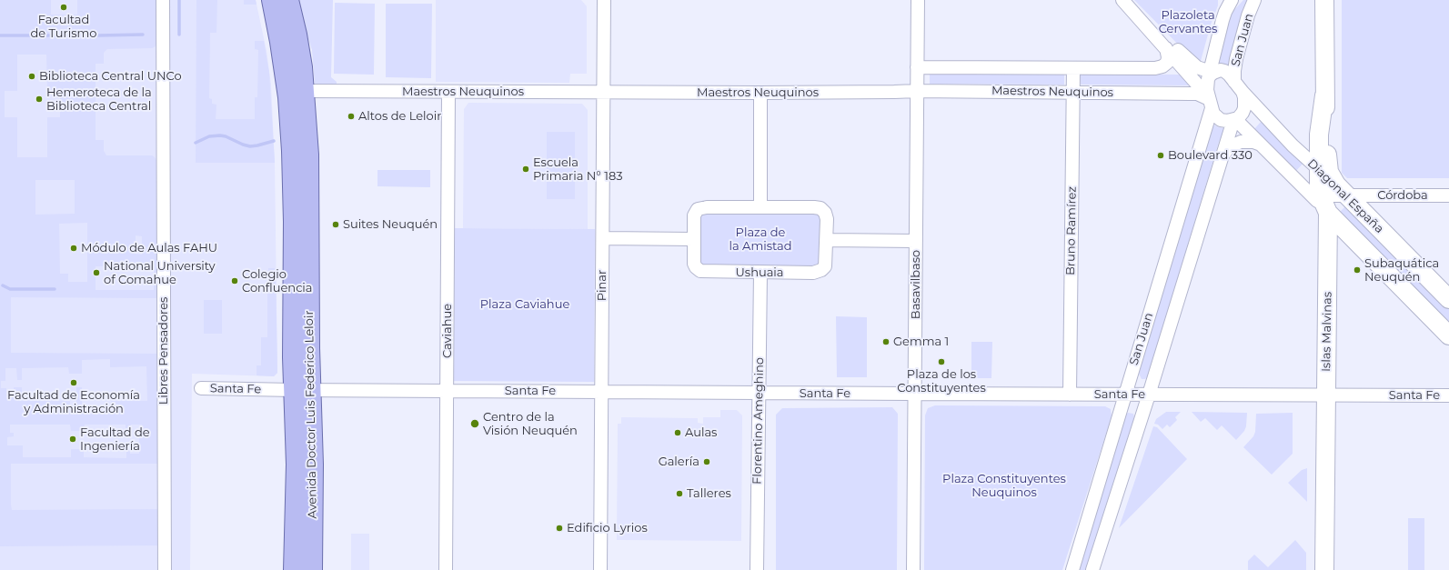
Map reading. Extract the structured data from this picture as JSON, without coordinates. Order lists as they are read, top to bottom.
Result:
{
  "streets": {
    "main road": ["Diagonal España", "Islas Malvinas", "Avenida Doctor Luis Federico Leloir"],
    "street": [
      "San Juan",
      "Maestros Neuquinos",
      "Córdoba",
      "Bruno Ramírez",
      "Ushuaia",
      "Basavilbaso",
      "Pinar",
      "Caviahue",
      "Libres Pensadores",
      "Santa Fe",
      "Florentino Ameghino"
    ]
  },
  "crossings": [
    ["San Juan", "Maestros Neuquinos"],
    ["San Juan", "Diagonal España"],
    ["San Juan", "Santa Fe"],
    ["Maestros Neuquinos", "Diagonal España"],
    ["Maestros Neuquinos", "Bruno Ramírez"],
    ["Maestros Neuquinos", "Basavilbaso"],
    ["Maestros Neuquinos", "Pinar"],
    ["Maestros Neuquinos", "Caviahue"],
    ["Maestros Neuquinos", "Avenida Doctor Luis Federico Leloir"],
    ["Córdoba", "Diagonal España"],
    ["Córdoba", "Islas Malvinas"],
    ["Diagonal España", "Islas Malvinas"],
    ["Bruno Ramírez", "Santa Fe"],
    ["Ushuaia", "Florentino Ameghino"],
    ["Basavilbaso", "Santa Fe"],
    ["Pinar", "Santa Fe"],
    ["Caviahue", "Santa Fe"],
    ["Islas Malvinas", "Santa Fe"],
    ["Santa Fe", "Avenida Doctor Luis Federico Leloir"],
    ["Santa Fe", "Florentino Ameghino"]
  ],
  "parks": [
    "Plazoleta Cervantes",
    "Plaza de la Amistad",
    "Plaza Caviahue",
    "Plaza Constituyentes Neuquinos"
  ],
  "places": [
    "Facultad de Turismo",
    "Biblioteca Central UNCo",
    "Hemeroteca de la Biblioteca Central",
    "Altos de Leloir",
    "Boulevard 330",
    "Escuela Primaria N° 183",
    "Suites Neuquén",
    "Módulo de Aulas FAHU",
    "Subaquática Neuquén",
    "National University of Comahue",
    "Colegio Confluencia",
    "Gemma 1",
    "Plaza de los Constituyentes",
    "Facultad de Economía y Administración",
    "Centro de la Visión Neuquén",
    "Aulas",
    "Facultad de Ingeniería",
    "Galería",
    "Talleres",
    "Edificio Lyrios"
  ]
}
